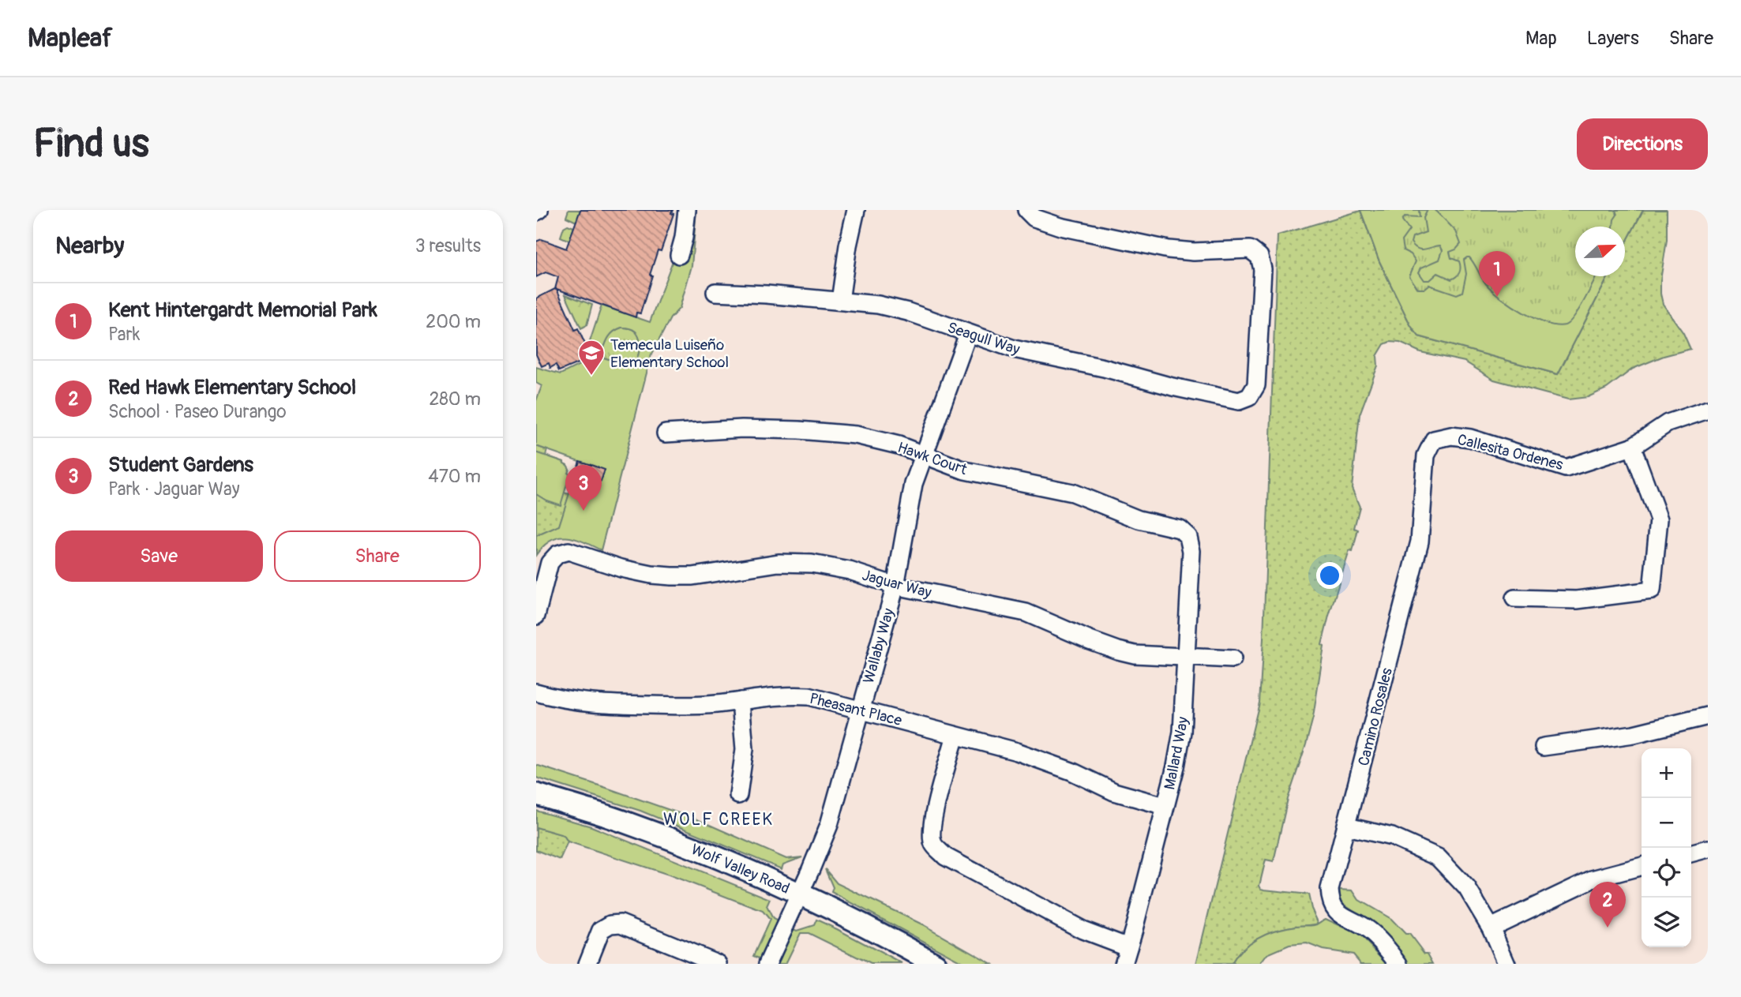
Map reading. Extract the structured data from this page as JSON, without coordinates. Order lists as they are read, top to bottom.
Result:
{
  "streets": {
    "main road": ["Wolf Valley Road"],
    "street": [
      "Seagull Way",
      "Callesita Ordenes",
      "Hawk Court",
      "Jaguar Way",
      "Wallaby Way",
      "Pheasant Place",
      "Camino Rosales",
      "Mallard Way"
    ]
  },
  "crossings": [
    ["Seagull Way", "Wallaby Way"],
    ["Callesita Ordenes", "Camino Rosales"],
    ["Hawk Court", "Wallaby Way"],
    ["Hawk Court", "Mallard Way"],
    ["Jaguar Way", "Wallaby Way"],
    ["Jaguar Way", "Mallard Way"],
    ["Wallaby Way", "Pheasant Place"],
    ["Wallaby Way", "Wolf Valley Road"],
    ["Pheasant Place", "Mallard Way"]
  ],
  "districts": ["WOLF CREEK"],
  "places": {
    "school or university": ["Temecula Luiseño Elementary School"]
  },
  "north": "right",
  "page": {
    "header": "Mapleaf",
    "nav": ["Map", "Layers", "Share"],
    "buttons": [
      "Directions",
      ["Save", "Share"]
    ],
    "title": "Find us",
    "heading": ["Nearby", "3 results"],
    "pins": ["1", "3", "2"],
    "list": [
      {
        "mark": "1",
        "name": "Kent Hintergardt Memorial Park",
        "note": "Park",
        "value": "200 m"
      },
      {
        "mark": "2",
        "name": "Red Hawk Elementary School",
        "note": "School · Paseo Durango",
        "value": "280 m"
      },
      {
        "mark": "3",
        "name": "Student Gardens",
        "note": "Park · Jaguar Way",
        "value": "470 m"
      }
    ],
    "map_buttons": ["+", "−"]
  }
}
